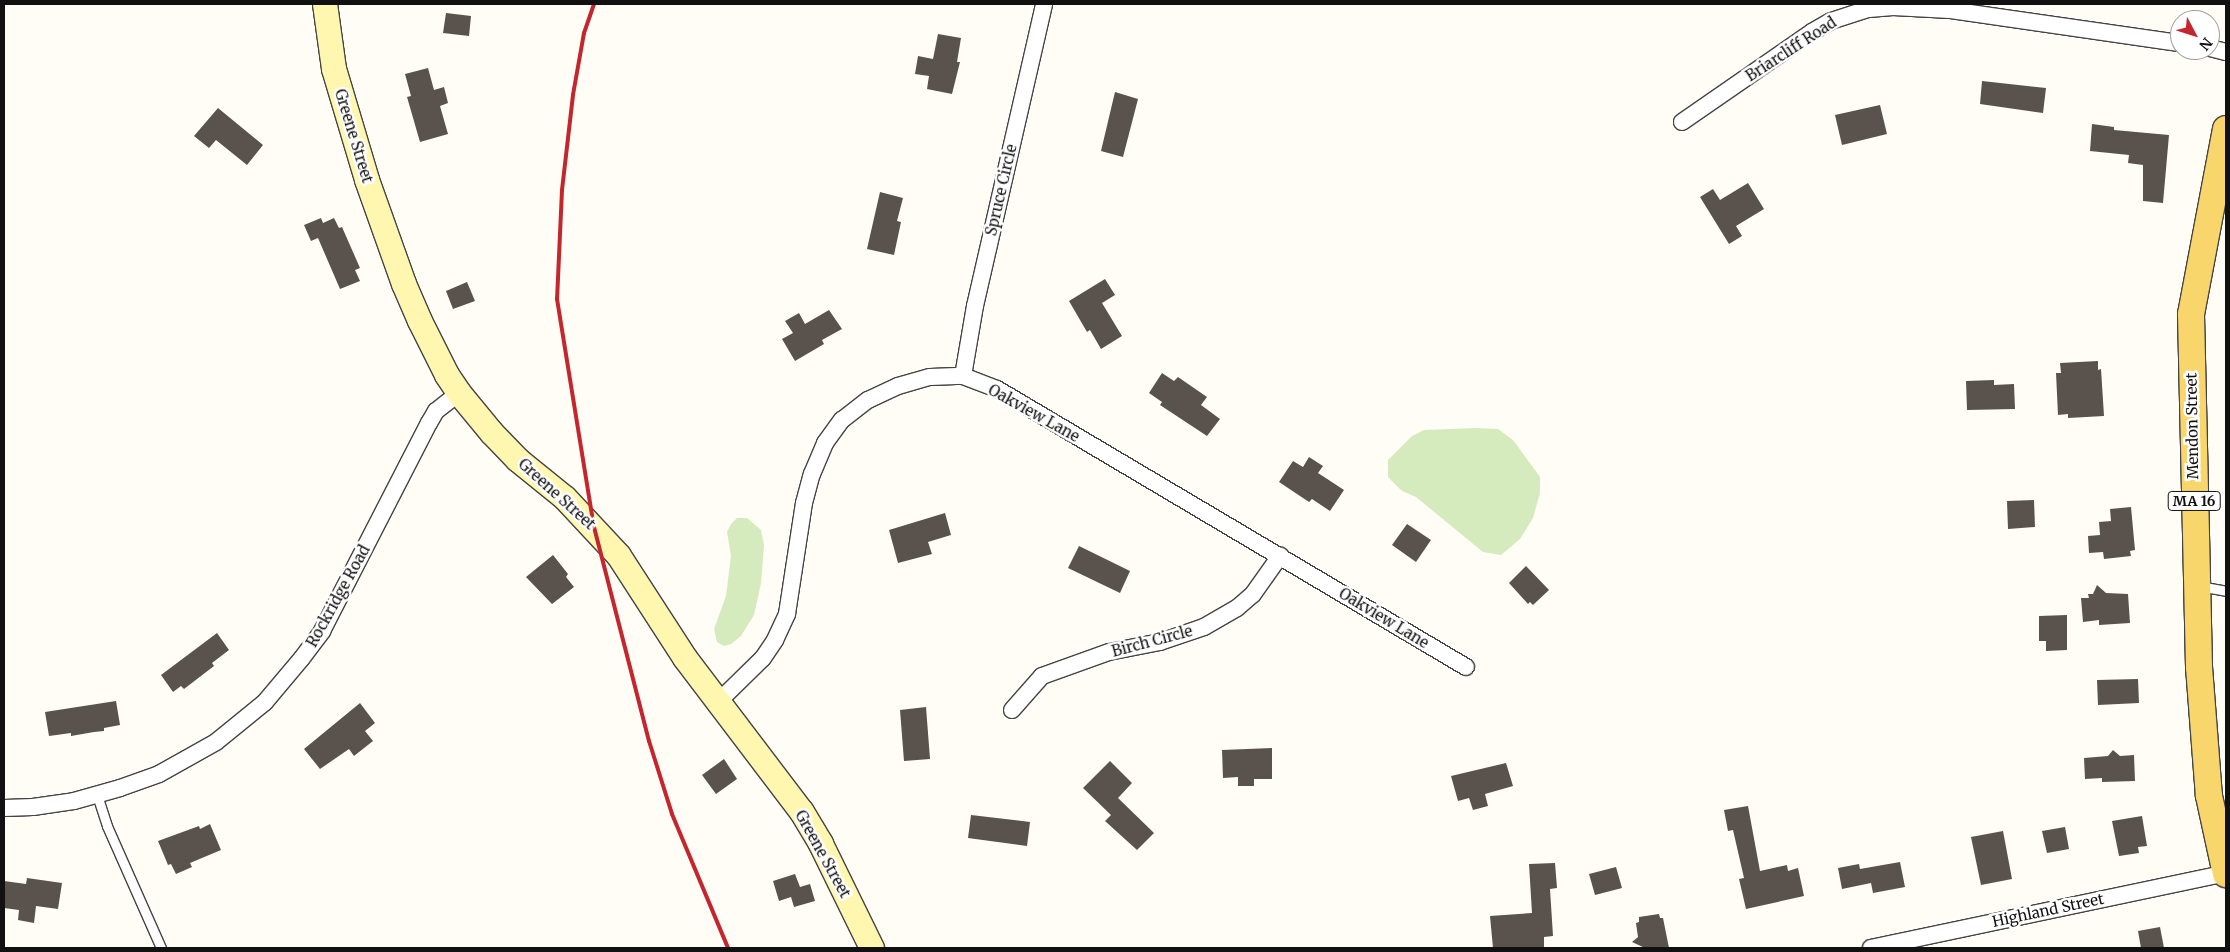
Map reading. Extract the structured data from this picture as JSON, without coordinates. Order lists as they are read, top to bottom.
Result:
{
  "streets": {
    "main road": ["Mendon Street", "MA 16"],
    "street": [
      "Briarcliff Road",
      "Greene Street",
      "Spruce Circle",
      "Oakview Lane",
      "Rockridge Road",
      "Birch Circle",
      "Highland Street"
    ]
  },
  "crossings": [
    ["Greene Street", "Oakview Lane"],
    ["Greene Street", "Rockridge Road"],
    ["Spruce Circle", "Oakview Lane"],
    ["Oakview Lane", "Birch Circle"],
    ["Mendon Street", "Highland Street"]
  ],
  "north": "bottom right"
}
